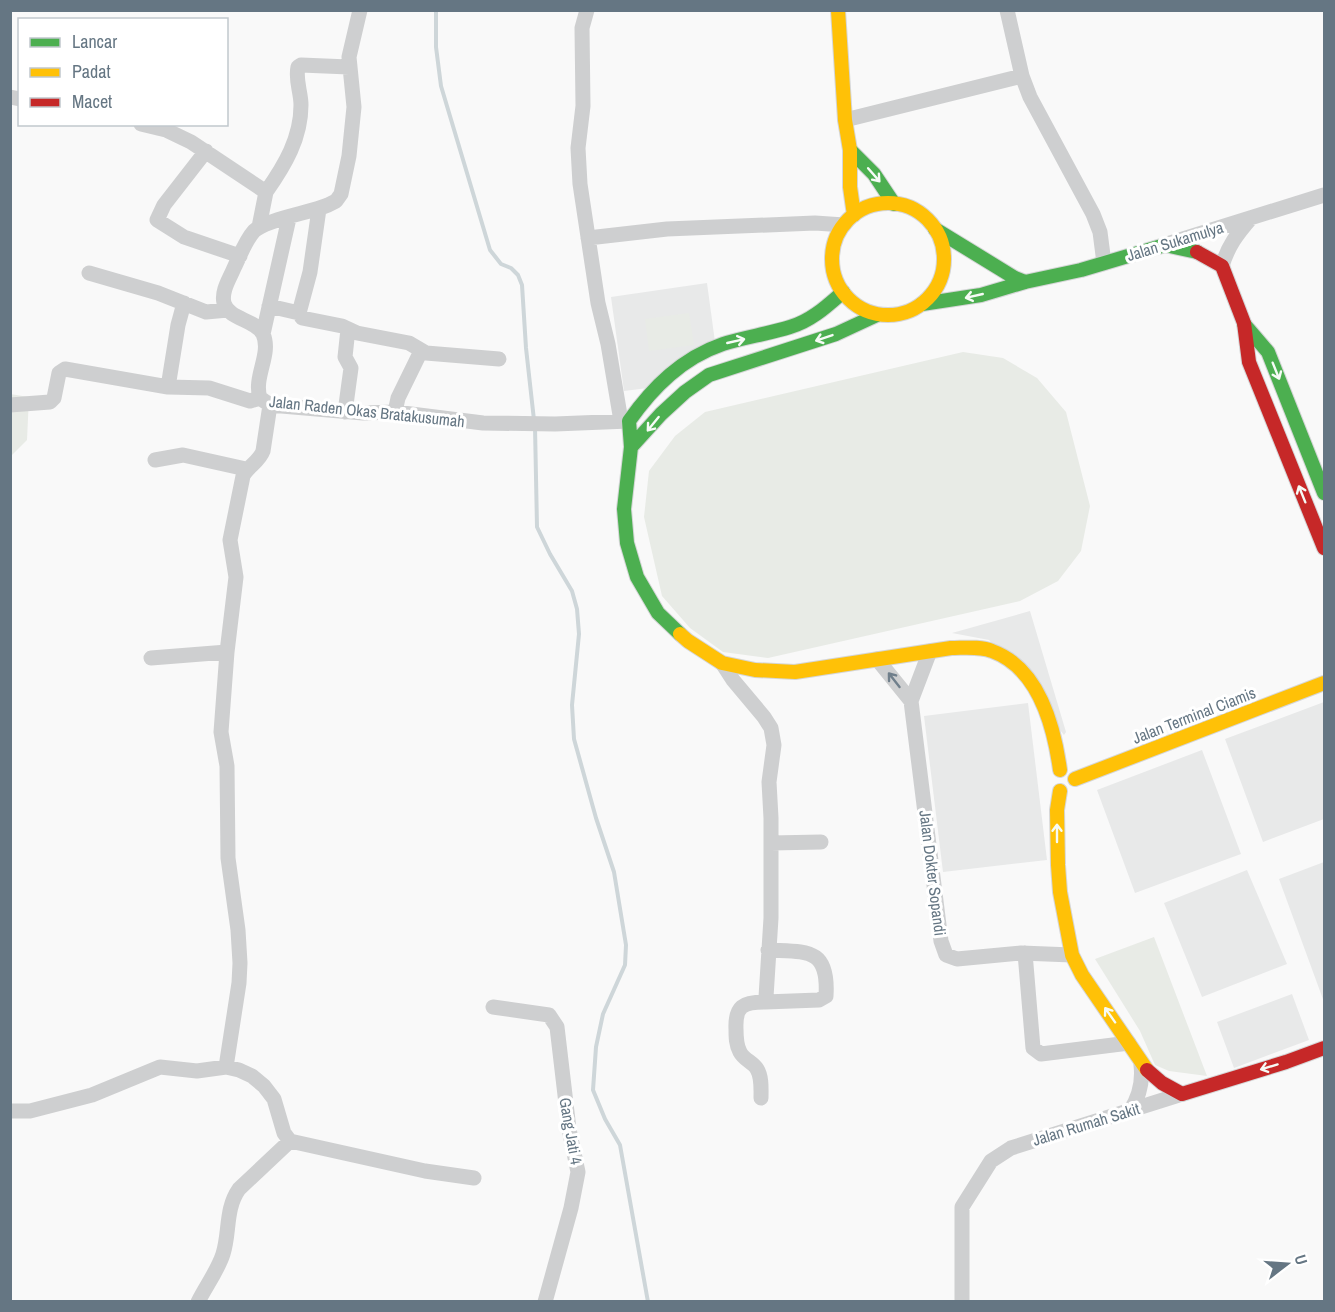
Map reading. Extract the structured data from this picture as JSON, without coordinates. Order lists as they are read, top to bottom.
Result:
{
  "streets": {
    "street": [
      "Jalan Sukamulya",
      "Jalan Raden Okas Bratakusumah",
      "Jalan Terminal Ciamis",
      "Jalan Dokter Sopandi",
      "Jalan Rumah Sakit",
      "Gang Jati 4"
    ]
  },
  "legend": ["Lancar", "Padat", "Macet"],
  "north": "right"
}
